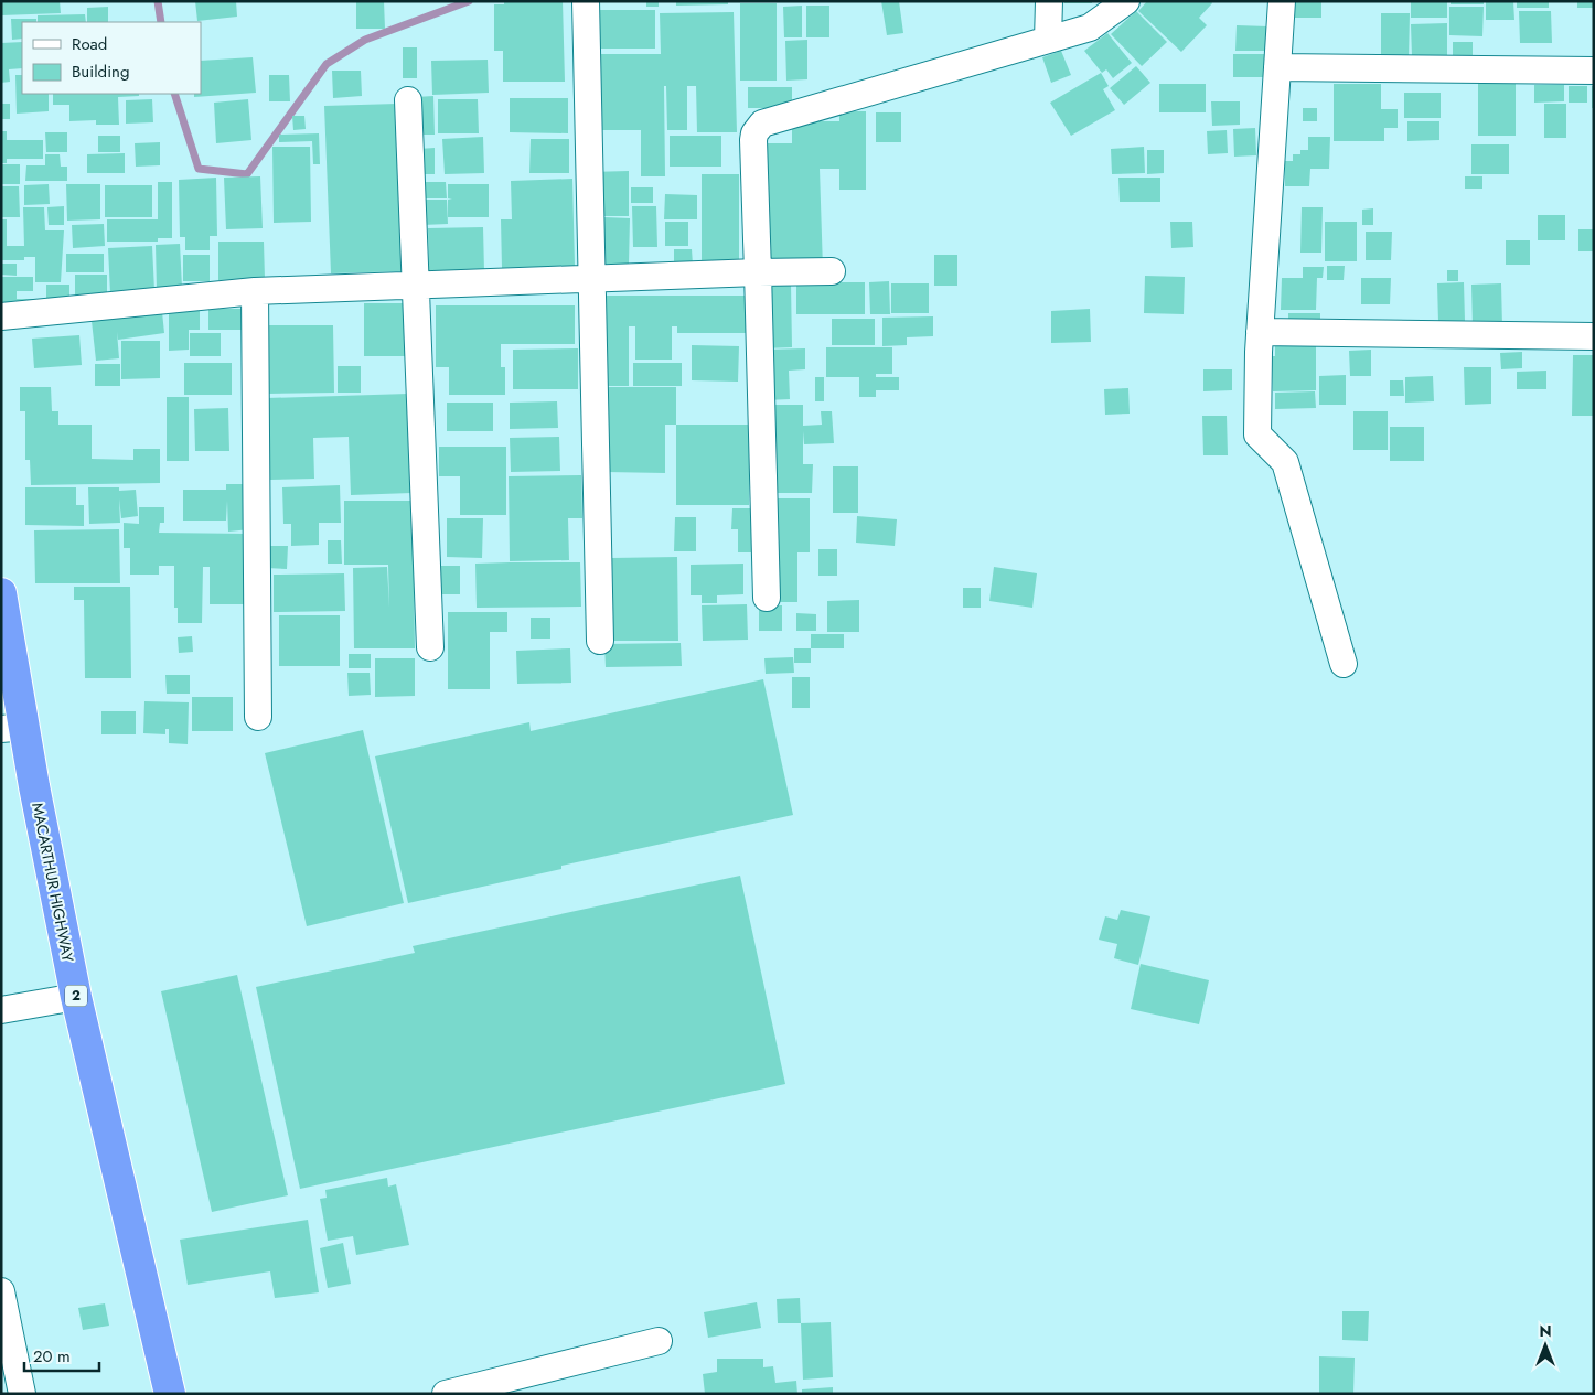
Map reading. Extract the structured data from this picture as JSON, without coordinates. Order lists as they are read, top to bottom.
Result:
{
  "streets": {
    "highway": ["MACARTHUR HIGHWAY", "2"]
  },
  "legend": ["Road", "Building"],
  "scale_bar": "20 m",
  "north": "top"
}
